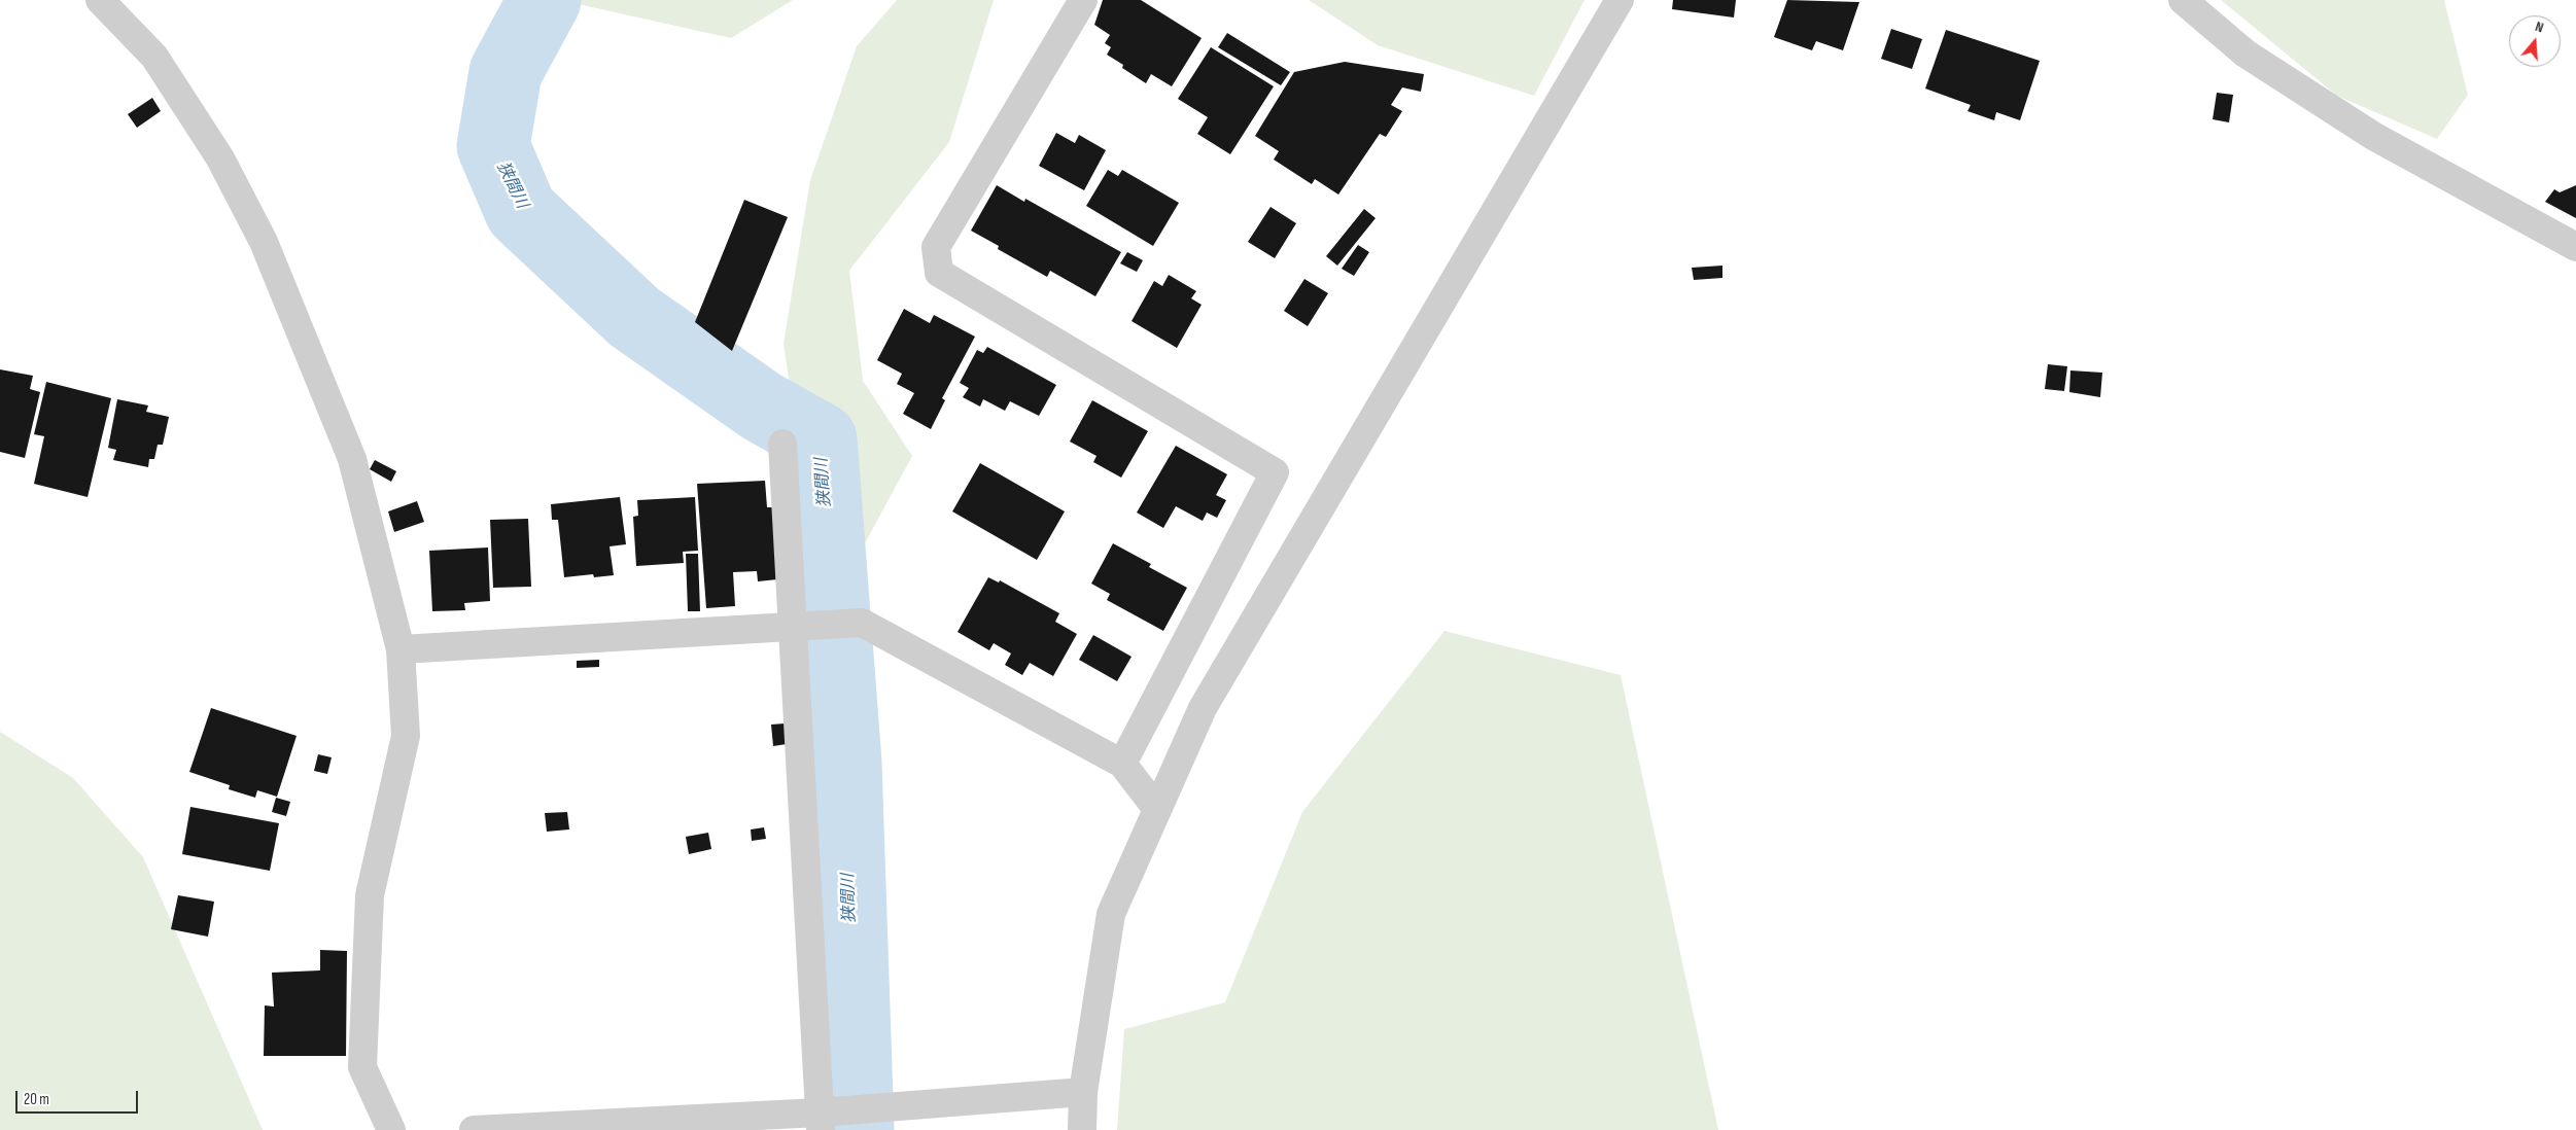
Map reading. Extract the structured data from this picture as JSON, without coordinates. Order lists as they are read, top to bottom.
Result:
{
  "water": ["狭間川"],
  "scale_bar": "20 m",
  "north": "top"
}
